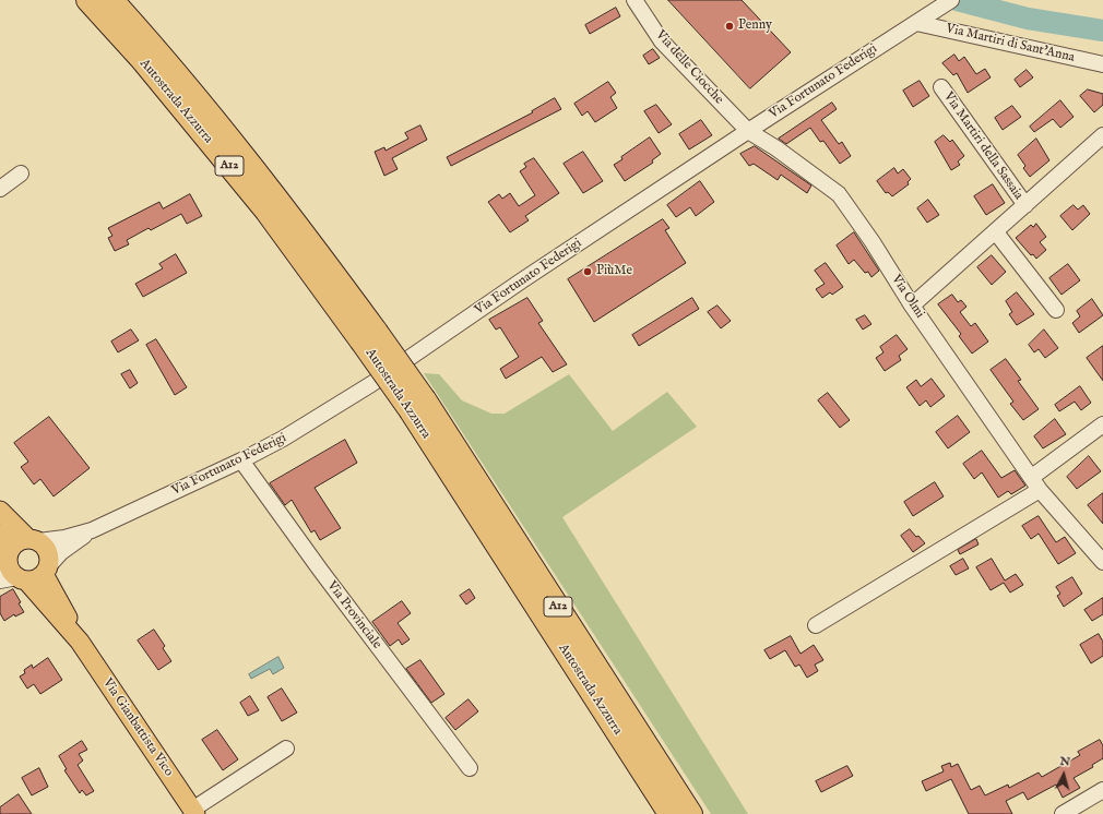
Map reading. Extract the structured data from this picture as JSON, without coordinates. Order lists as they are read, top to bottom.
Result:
{
  "streets": {
    "highway": ["Autostrada Azzurra", "A12"],
    "main road": ["Via Gianbattista Vico"],
    "street": [
      "Via Martiri di Sant'Anna",
      "Via delle Ciocche",
      "Via Fortunato Federigi",
      "Via Martiri della Sassaia",
      "Via Olmi",
      "Via Provinciale"
    ]
  },
  "crossings": [
    ["Via Martiri di Sant'Anna", "Via Fortunato Federigi"],
    ["Via delle Ciocche", "Via Fortunato Federigi"],
    ["Via delle Ciocche", "Via Olmi"],
    ["Via Fortunato Federigi", "Via Olmi"],
    ["Via Fortunato Federigi", "Via Provinciale"],
    ["Via Fortunato Federigi", "Via Gianbattista Vico"],
    ["Via Martiri della Sassaia", "Via Olmi"]
  ],
  "places": ["Penny", "PiùMe"],
  "north": "top"
}
